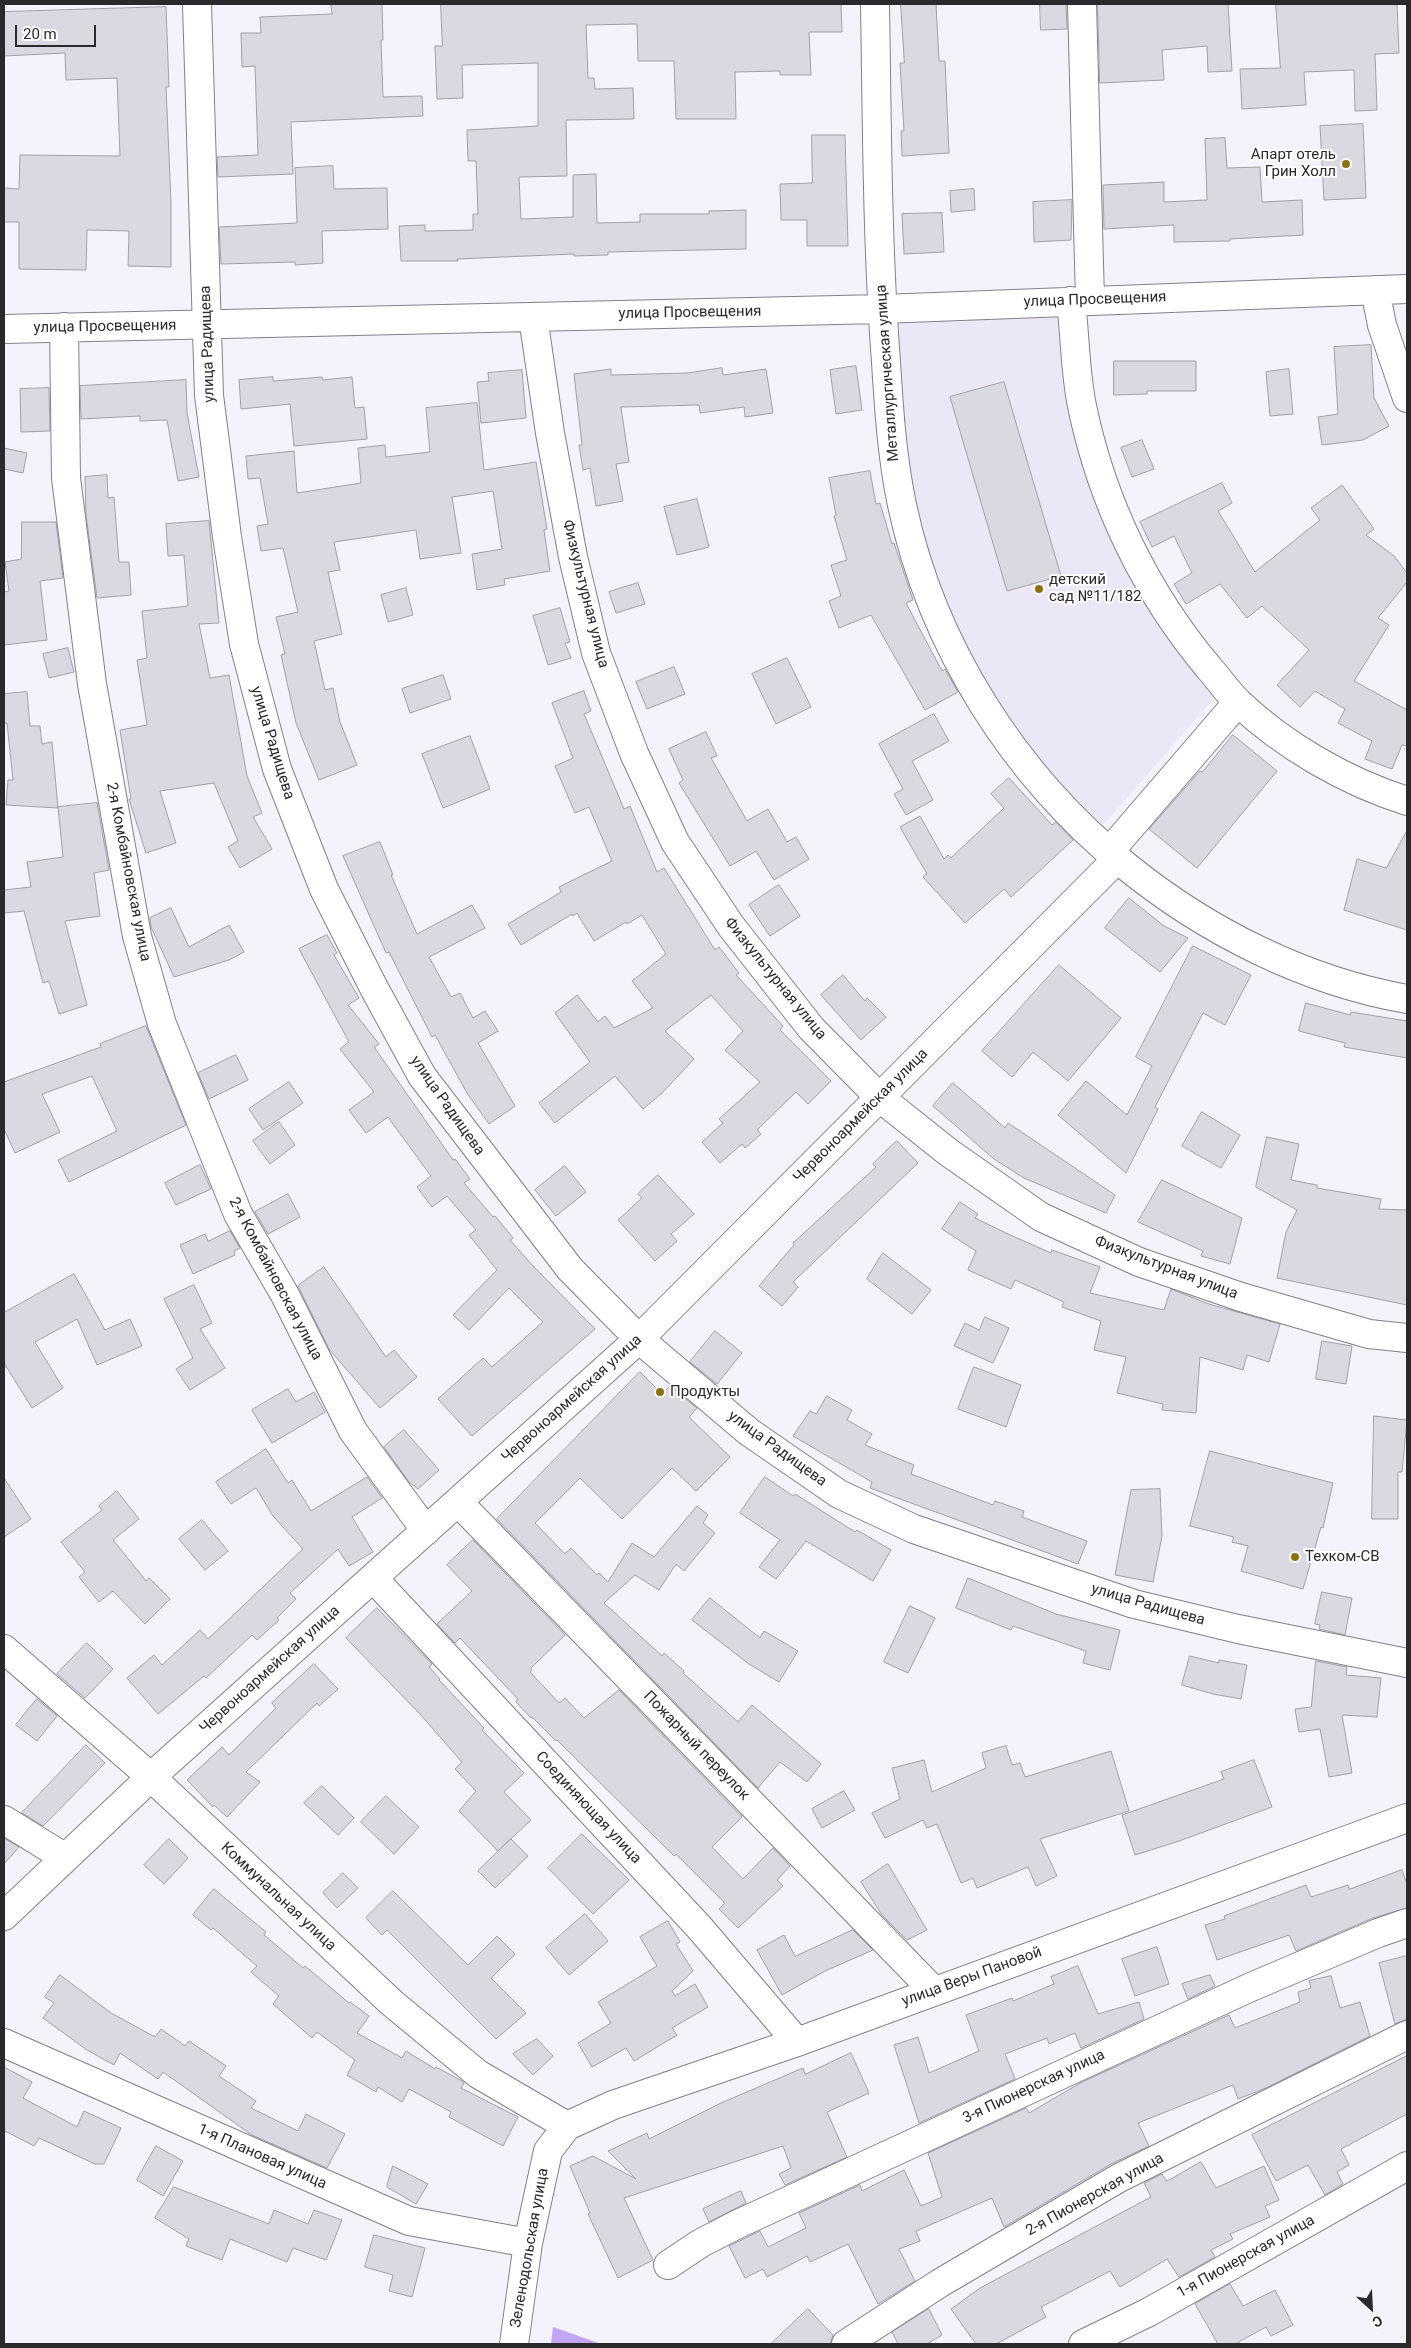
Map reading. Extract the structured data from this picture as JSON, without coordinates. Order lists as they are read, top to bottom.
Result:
{
  "streets": {
    "street": [
      "улица Просвещения",
      "улица Радищева",
      "Металлургическая улица",
      "Физкультурная улица",
      "2-я Комбайновская улица",
      "Червоноармейская улица",
      "Пожарный переулок",
      "Соединяющая улица",
      "Коммунальная улица",
      "улица Веры Пановой",
      "3-я Пионерская улица",
      "1-я Плановая улица",
      "2-я Пионерская улица",
      "Зеленодольская улица",
      "1-я Пионерская улица"
    ]
  },
  "crossings": [
    ["улица Просвещения", "улица Радищева"],
    ["улица Просвещения", "Металлургическая улица"],
    ["улица Просвещения", "Физкультурная улица"],
    ["улица Просвещения", "2-я Комбайновская улица"],
    ["улица Радищева", "Червоноармейская улица"],
    ["Металлургическая улица", "Червоноармейская улица"],
    ["Физкультурная улица", "Червоноармейская улица"],
    ["2-я Комбайновская улица", "Червоноармейская улица"],
    ["Червоноармейская улица", "Пожарный переулок"],
    ["Червоноармейская улица", "Соединяющая улица"],
    ["Червоноармейская улица", "Коммунальная улица"],
    ["Пожарный переулок", "улица Веры Пановой"],
    ["Соединяющая улица", "улица Веры Пановой"],
    ["Коммунальная улица", "улица Веры Пановой"],
    ["улица Веры Пановой", "Зеленодольская улица"],
    ["1-я Плановая улица", "Зеленодольская улица"]
  ],
  "places": [
    "Апарт отель Грин Холл",
    "детский сад №11/182",
    "Продукты",
    "Техком-СВ"
  ],
  "scale_bar": "20 m",
  "north": "bottom right"
}
